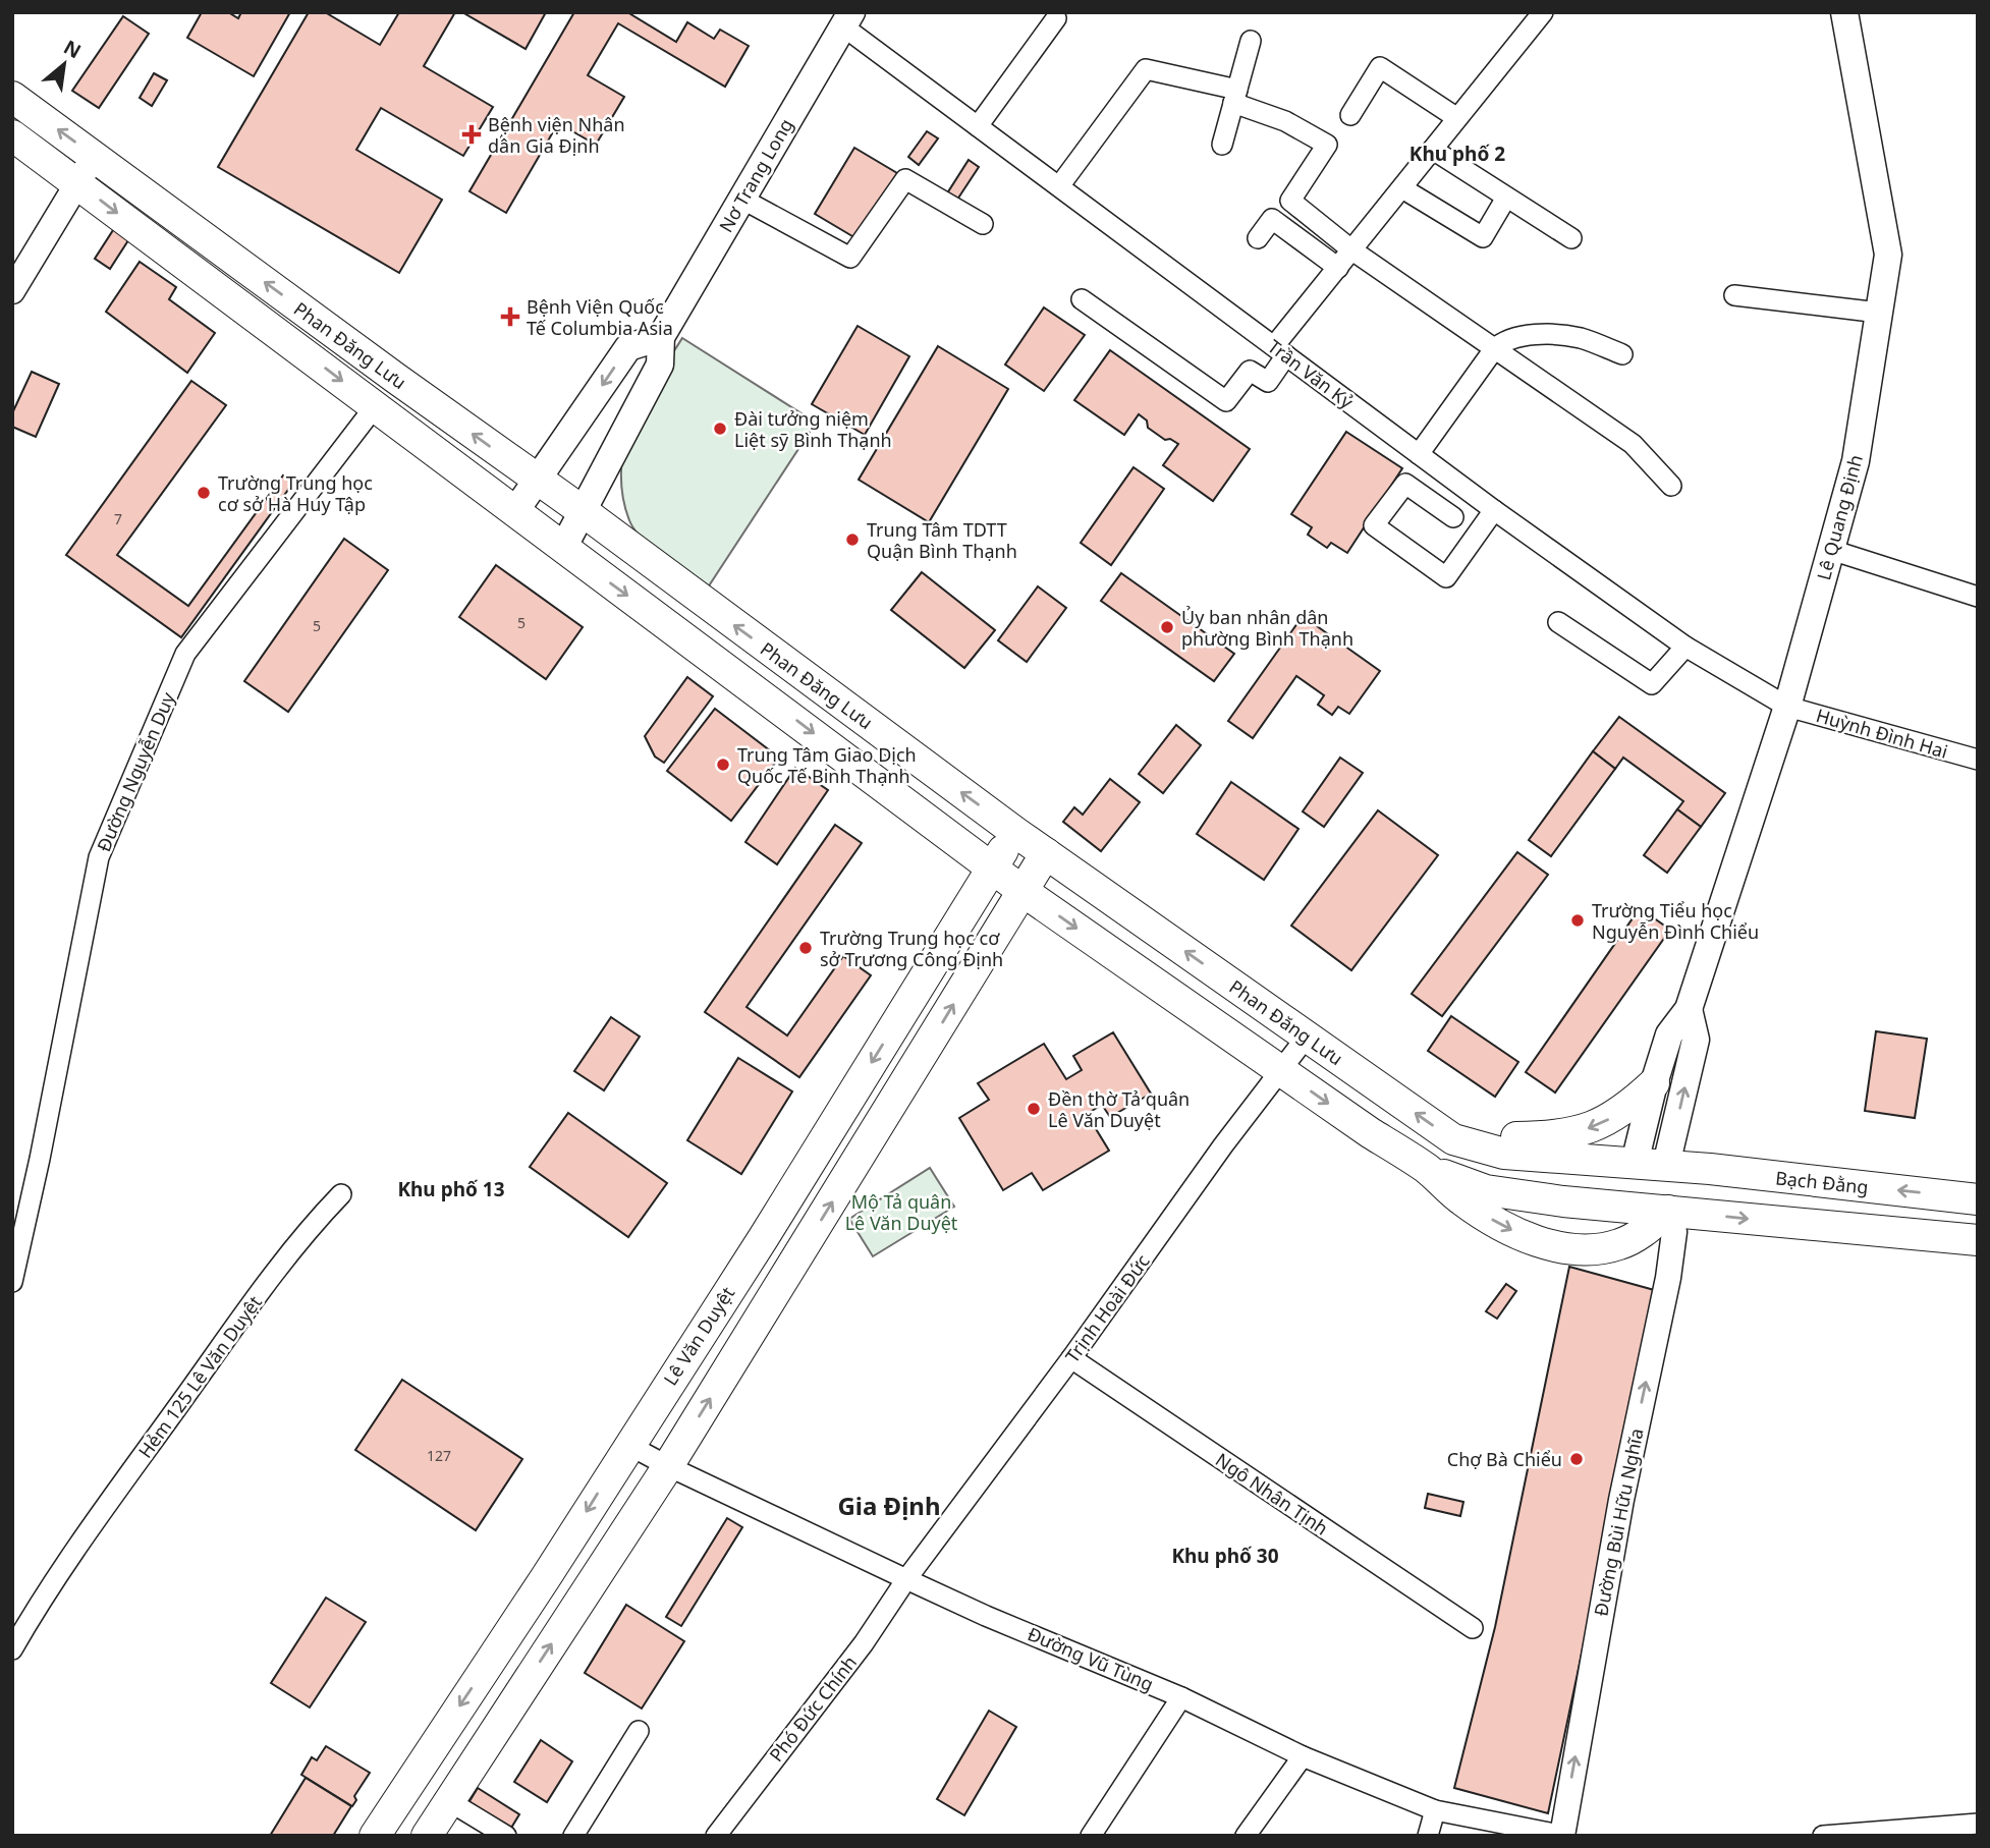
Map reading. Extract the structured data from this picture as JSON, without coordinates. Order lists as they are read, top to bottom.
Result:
{
  "streets": {
    "main road": [
      "Nơ Trang Long",
      "Phan Đăng Lưu",
      "Lê Quang Định",
      "Bạch Đằng",
      "Lê Văn Duyệt"
    ],
    "street": [
      "Trần Văn Kỷ",
      "Huỳnh Đình Hai",
      "Đường Nguyễn Duy",
      "Trịnh Hoài Đức",
      "Hẻm 125 Lê Văn Duyệt",
      "Ngô Nhân Tịnh",
      "Đường Bùi Hữu Nghĩa",
      "Đường Vũ Tùng",
      "Phó Đức Chính"
    ]
  },
  "crossings": [
    ["Nơ Trang Long", "Phan Đăng Lưu"],
    ["Nơ Trang Long", "Trần Văn Kỷ"],
    ["Phan Đăng Lưu", "Lê Quang Định"],
    ["Phan Đăng Lưu", "Đường Nguyễn Duy"],
    ["Phan Đăng Lưu", "Bạch Đằng"],
    ["Phan Đăng Lưu", "Trịnh Hoài Đức"],
    ["Phan Đăng Lưu", "Lê Văn Duyệt"],
    ["Phan Đăng Lưu", "Đường Bùi Hữu Nghĩa"],
    ["Trần Văn Kỷ", "Lê Quang Định"],
    ["Trần Văn Kỷ", "Huỳnh Đình Hai"],
    ["Lê Quang Định", "Huỳnh Đình Hai"],
    ["Lê Quang Định", "Bạch Đằng"],
    ["Trịnh Hoài Đức", "Ngô Nhân Tịnh"],
    ["Trịnh Hoài Đức", "Đường Vũ Tùng"],
    ["Trịnh Hoài Đức", "Phó Đức Chính"],
    ["Lê Văn Duyệt", "Đường Vũ Tùng"],
    ["Đường Bùi Hữu Nghĩa", "Đường Vũ Tùng"],
    ["Đường Vũ Tùng", "Phó Đức Chính"]
  ],
  "one_way": ["Đường Bùi Hữu Nghĩa"],
  "districts": [
    "Khu phố 2",
    "Khu phố 13",
    "Gia Định",
    "Khu phố 30"
  ],
  "parks": ["Mộ Tả quân Lê Văn Duyệt"],
  "places": {
    "health": ["Bệnh viện Nhân dân Gia Định", "Bệnh Viện Quốc Tế Columbia Asia"],
    "other": [
      "Đài tưởng niệm Liệt sỹ Bình Thạnh",
      "Trường Trung học cơ sở Hà Huy Tập",
      "Trung Tâm TDTT Quận Bình Thạnh",
      "Ủy ban nhân dân phường Bình Thạnh",
      "Trung Tâm Giao Dịch Quốc Tế Binh Thạnh",
      "Trường Tiểu học Nguyễn Đình Chiểu",
      "Trường Trung học cơ sở Trương Công Định",
      "Đền thờ Tả quân Lê Văn Duyệt",
      "Chợ Bà Chiểu"
    ]
  },
  "house_numbers": [
    "7",
    "5",
    "5",
    "127"
  ],
  "north": "top right"
}
